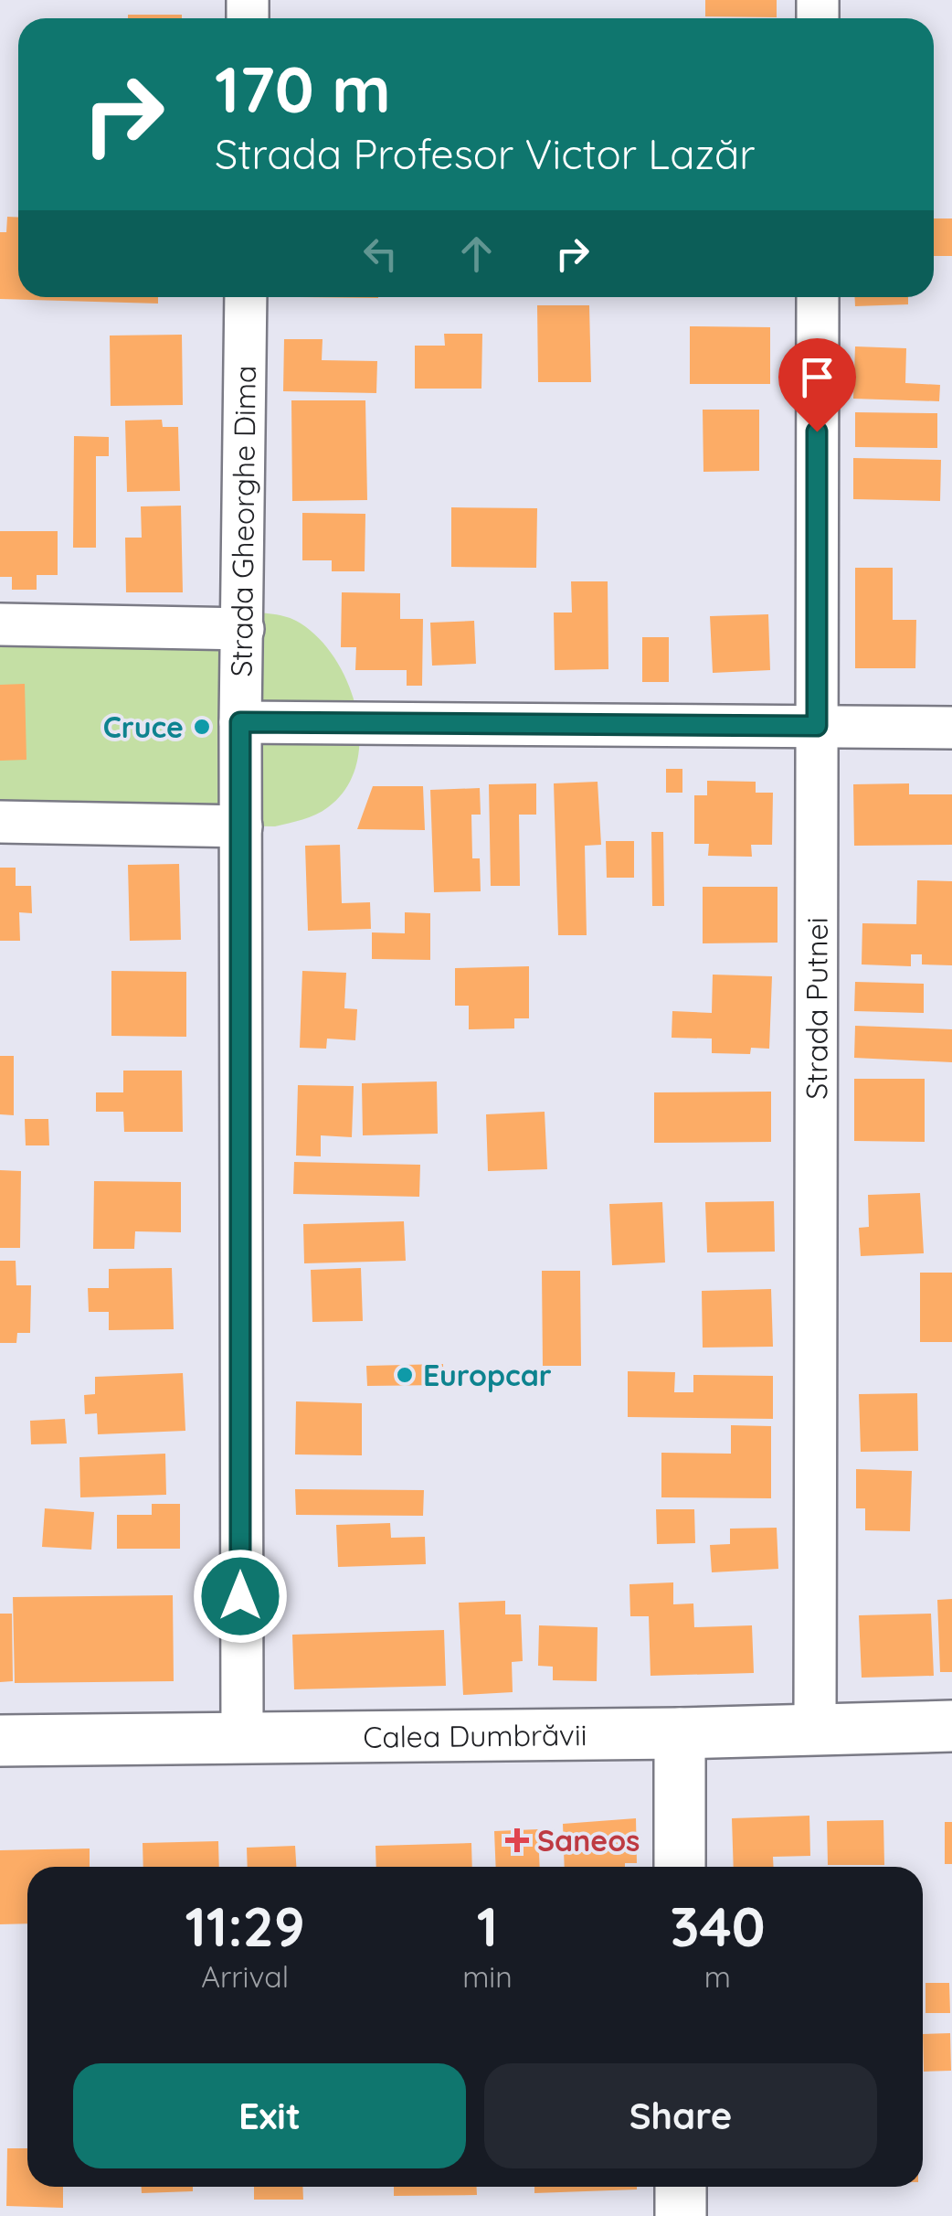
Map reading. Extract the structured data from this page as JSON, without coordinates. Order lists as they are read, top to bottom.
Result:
{
  "streets": {
    "main road": ["Calea Dumbrăvii"],
    "street": ["Strada Gheorghe Dima", "Strada Putnei"]
  },
  "crossings": [
    ["Strada Gheorghe Dima", "Calea Dumbrăvii"],
    ["Strada Putnei", "Calea Dumbrăvii"]
  ],
  "places": {
    "other": ["Cruce", "Europcar"],
    "health": ["Saneos"]
  },
  "page": {
    "turn": ["170 m", "Strada Profesor Victor Lazăr"],
    "eta": [
      "11:29",
      "Arrival",
      "1",
      "min",
      "340",
      "m"
    ],
    "buttons": ["Exit", "Share"]
  }
}
